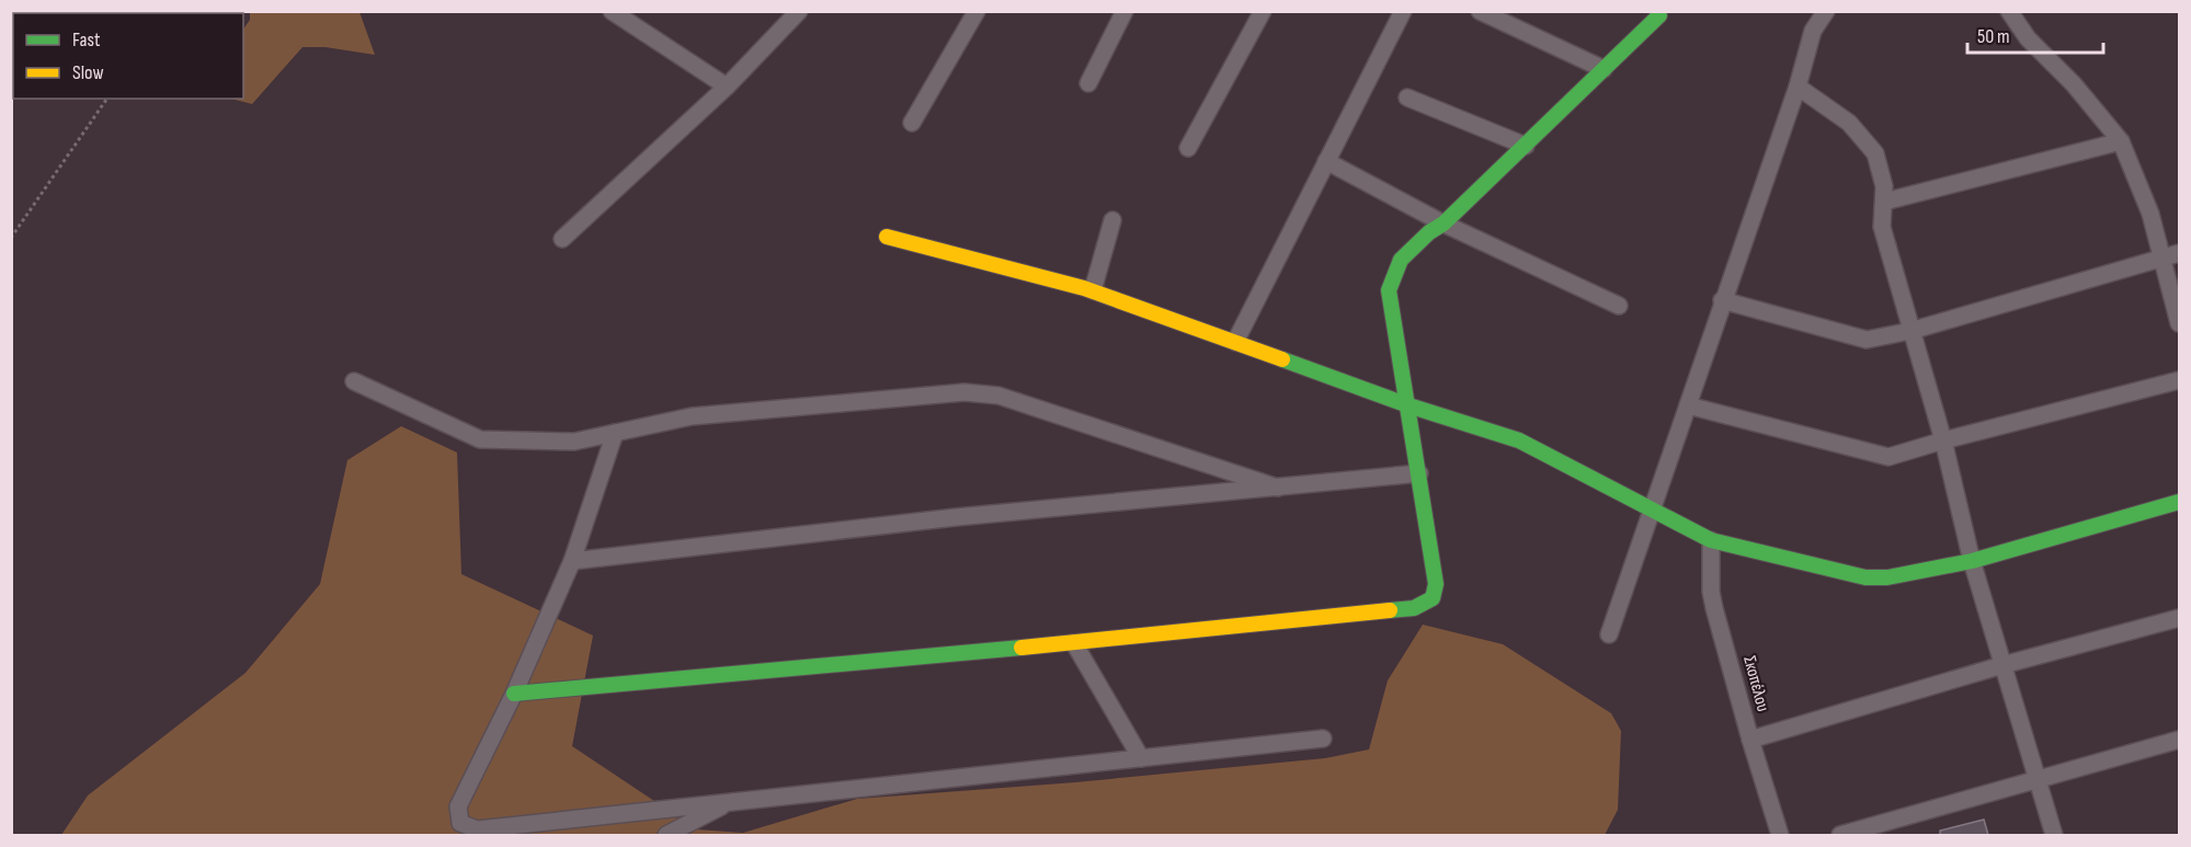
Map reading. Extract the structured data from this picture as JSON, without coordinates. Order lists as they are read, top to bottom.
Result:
{
  "streets": {
    "street": ["Σκοπέλου"]
  },
  "legend": ["Fast", "Slow"],
  "scale_bar": "50 m"
}
